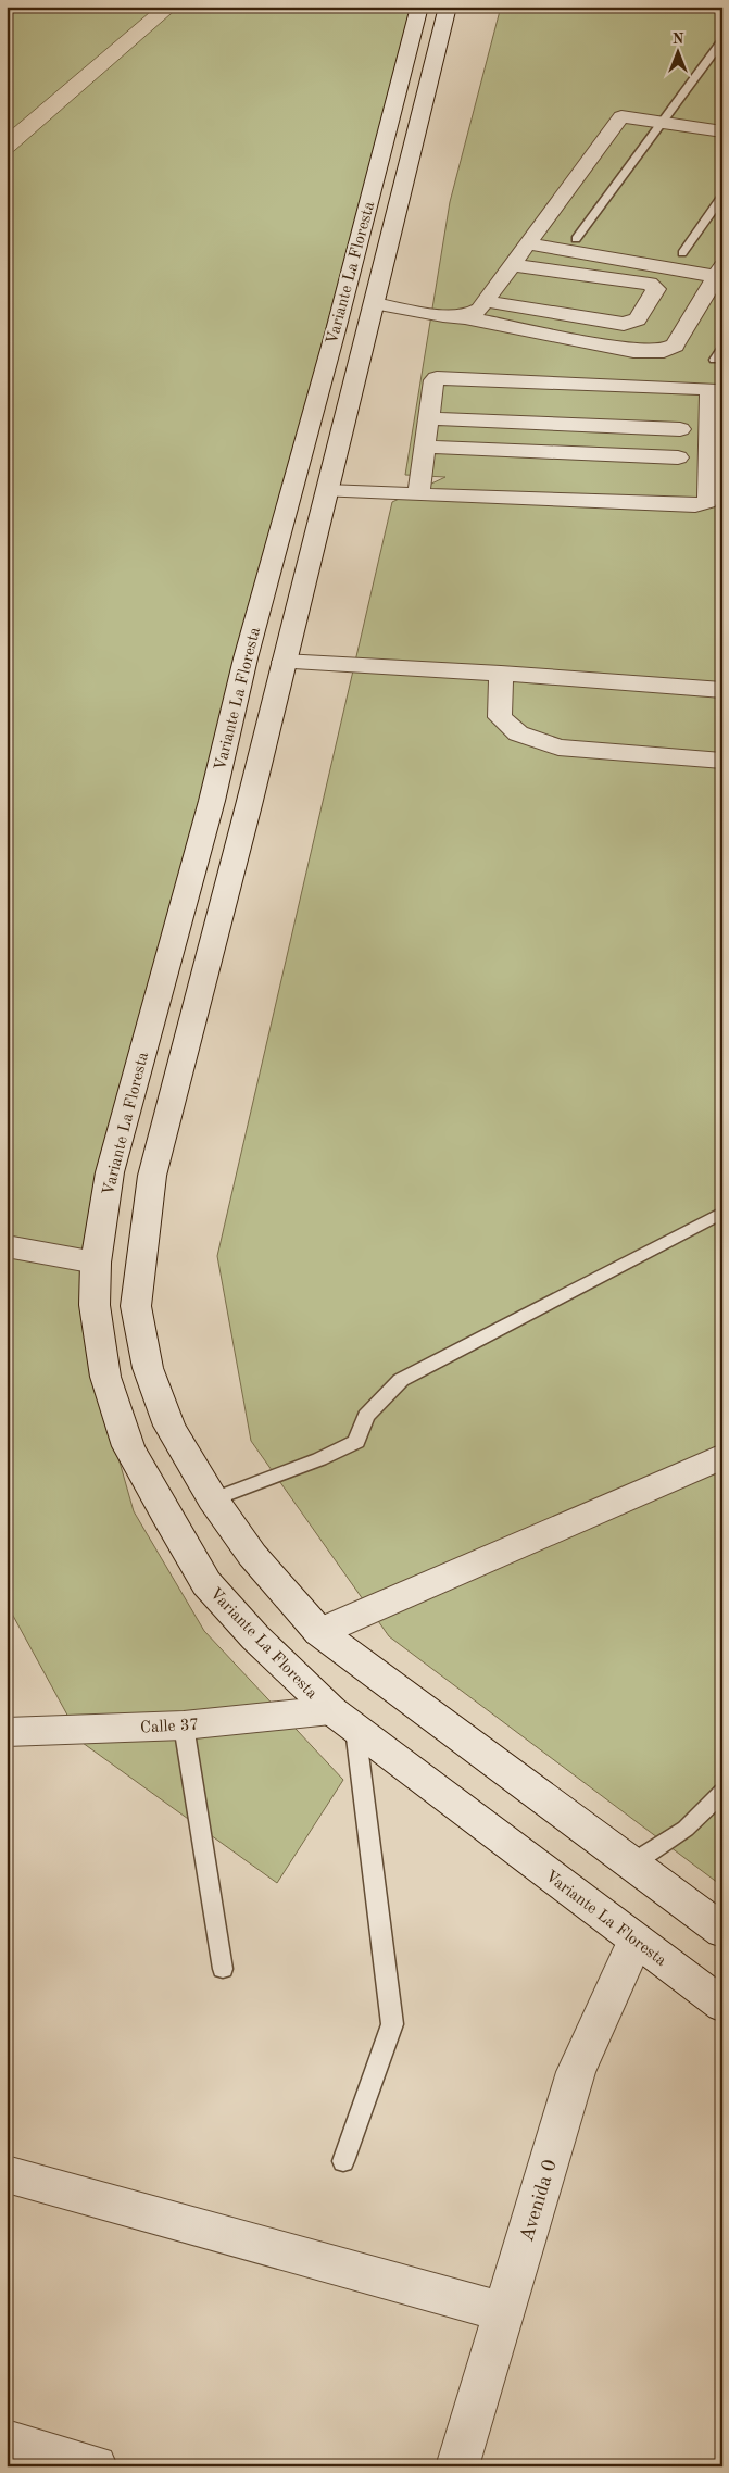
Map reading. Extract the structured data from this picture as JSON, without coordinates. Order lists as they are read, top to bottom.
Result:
{
  "streets": {
    "main road": ["Variante La Floresta", "Calle 37", "Avenida 0"]
  },
  "crossings": [
    ["Variante La Floresta", "Calle 37"],
    ["Variante La Floresta", "Avenida 0"]
  ],
  "north": "top"
}
